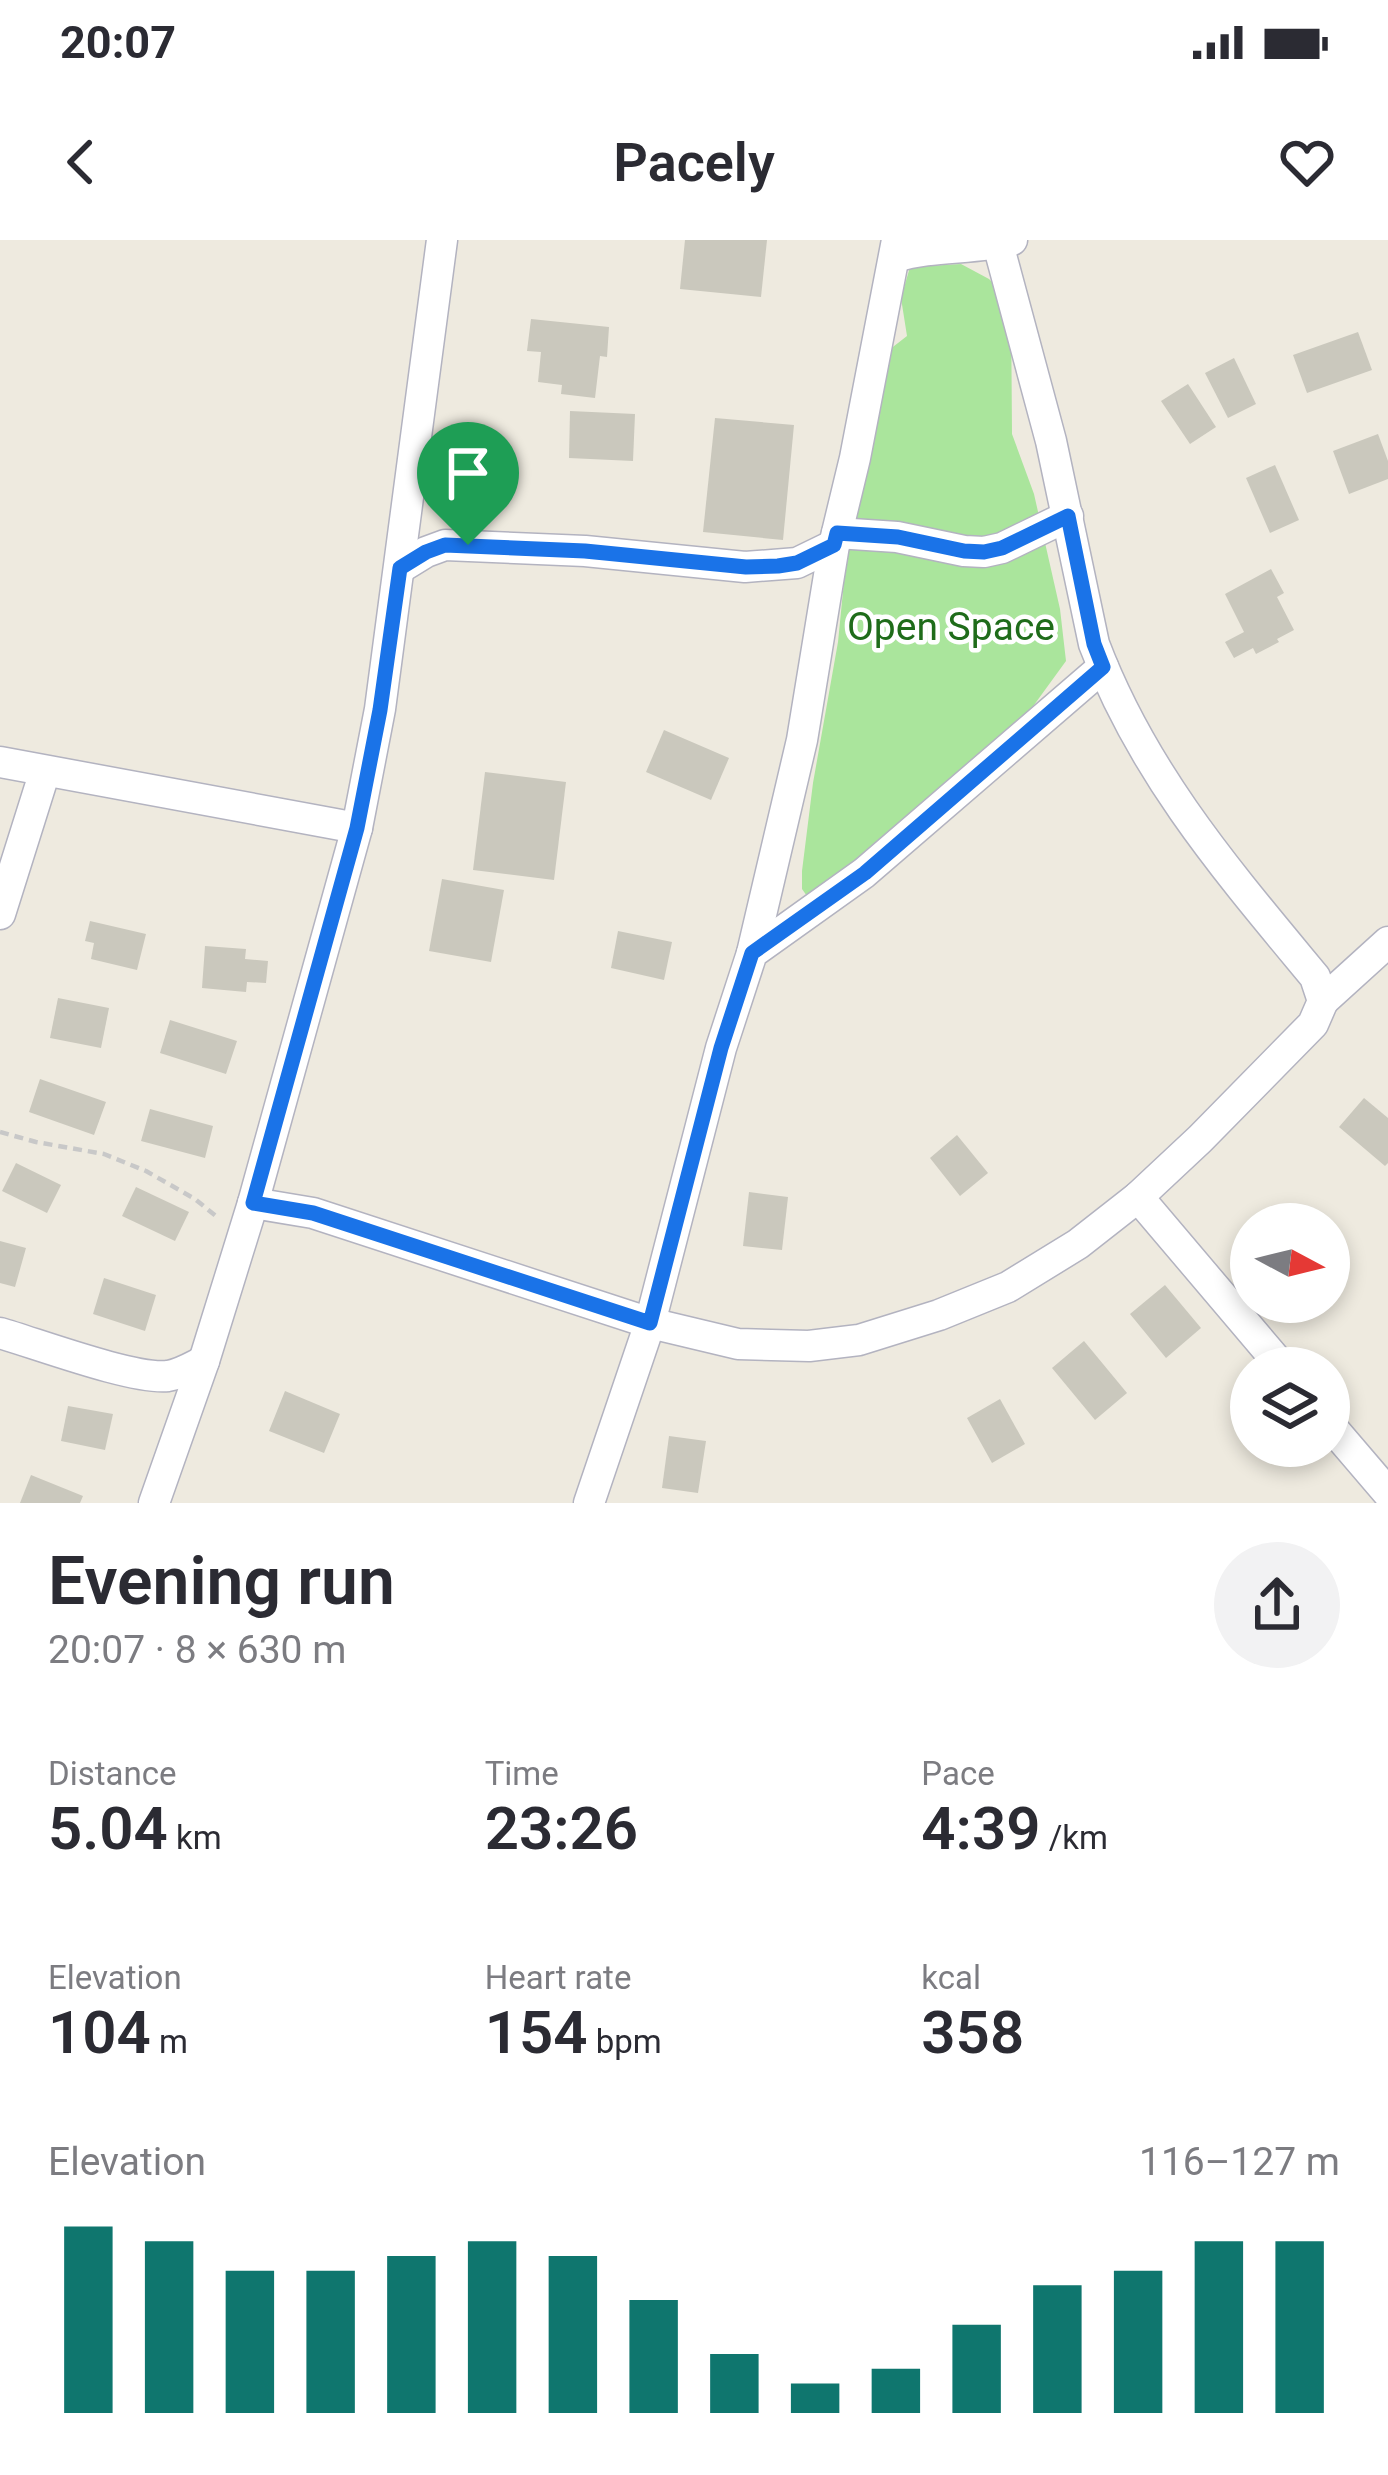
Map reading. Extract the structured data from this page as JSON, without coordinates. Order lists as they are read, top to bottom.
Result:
{
  "parks": ["Open Space"],
  "north": "right",
  "page": {
    "status": "20:07",
    "header": "Pacely",
    "heading": ["Evening run", "20:07 · 8 × 630 m"],
    "stats": [
      ["Distance", "5.04 km"],
      ["Time", "23:26"],
      ["Pace", "4:39 /km"],
      ["Elevation", "104 m"],
      ["Heart rate", "154 bpm"],
      ["kcal", "358"]
    ],
    "chart": ["Elevation", "116–127 m"]
  }
}
